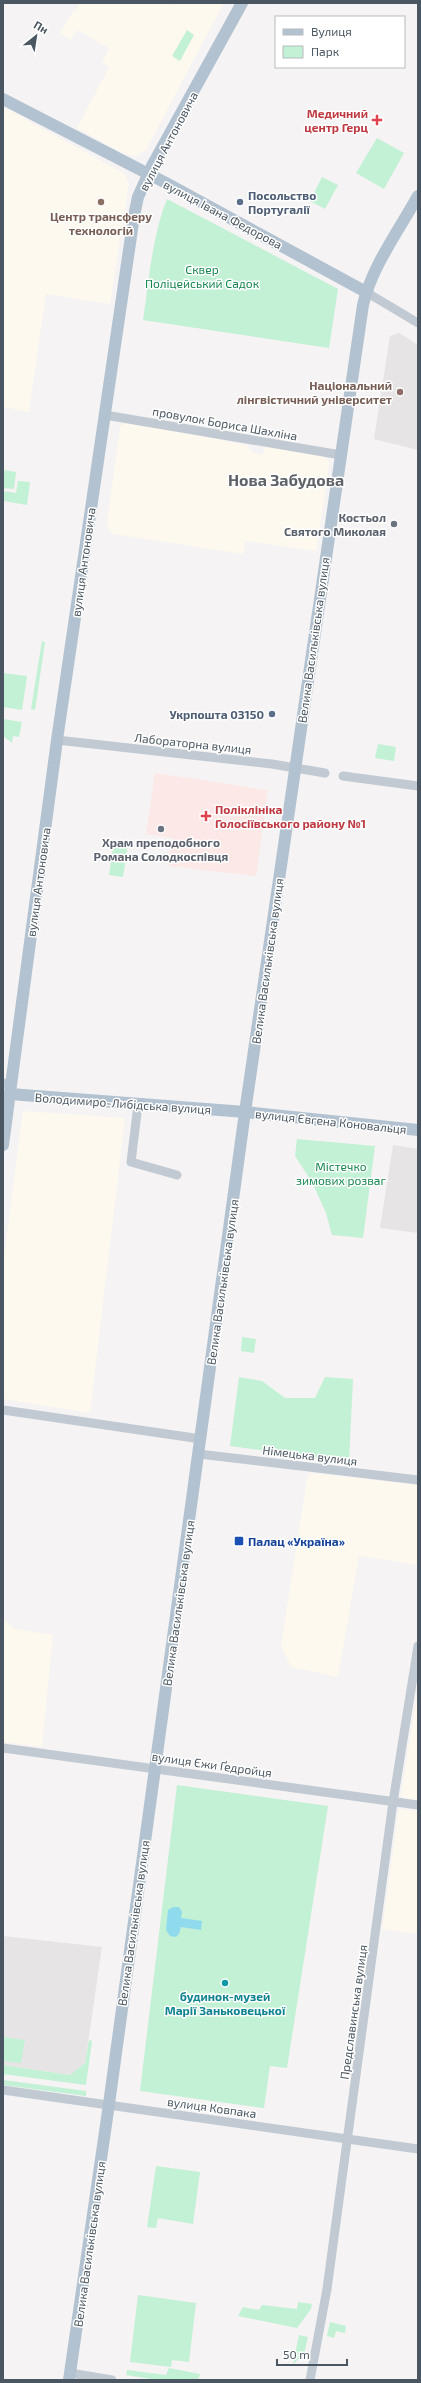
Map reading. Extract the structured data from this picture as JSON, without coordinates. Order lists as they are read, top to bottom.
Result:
{
  "streets": {
    "main road": [
      "вулиця Антоновича",
      "вулиця Івана Федорова",
      "Велика Васильківська вулиця",
      "Володимиро-Либідська вулиця",
      "вулиця Євгена Коновальця"
    ],
    "street": [
      "провулок Бориса Шахліна",
      "Лабораторна вулиця",
      "Німецька вулиця",
      "вулиця Єжи Ґедройця",
      "Предславинська вулиця",
      "вулиця Ковпака"
    ]
  },
  "crossings": [
    ["вулиця Антоновича", "вулиця Івана Федорова"],
    ["вулиця Антоновича", "провулок Бориса Шахліна"],
    ["вулиця Антоновича", "Лабораторна вулиця"],
    ["вулиця Антоновича", "Володимиро-Либідська вулиця"],
    ["вулиця Івана Федорова", "Велика Васильківська вулиця"],
    ["провулок Бориса Шахліна", "Велика Васильківська вулиця"],
    ["Велика Васильківська вулиця", "Лабораторна вулиця"],
    ["Велика Васильківська вулиця", "Володимиро-Либідська вулиця"],
    ["Велика Васильківська вулиця", "вулиця Євгена Коновальця"],
    ["Велика Васильківська вулиця", "Німецька вулиця"],
    ["Велика Васильківська вулиця", "вулиця Єжи Ґедройця"],
    ["Велика Васильківська вулиця", "вулиця Ковпака"],
    ["Володимиро-Либідська вулиця", "вулиця Євгена Коновальця"],
    ["вулиця Єжи Ґедройця", "Предславинська вулиця"],
    ["Предславинська вулиця", "вулиця Ковпака"]
  ],
  "districts": ["Нова Забудова"],
  "parks": ["Сквер Поліцейський Садок", "Містечко зимових розваг"],
  "places": {
    "health": ["Медичний центр Герц", "Поліклініка Голосіївського району №1"],
    "other": [
      "Центр трансферу технологій",
      "Посольство Португалії",
      "Національний лінгвістичний університет",
      "Костьол Святого Миколая",
      "Укрпошта 03150",
      "Храм преподобного Романа Солодкоспівця",
      "будинок-музей Марії Заньковецької"
    ],
    "transit": ["Палац «Україна»"]
  },
  "legend": ["Вулиця", "Парк"],
  "scale_bar": "50 m",
  "north": "top right"
}
